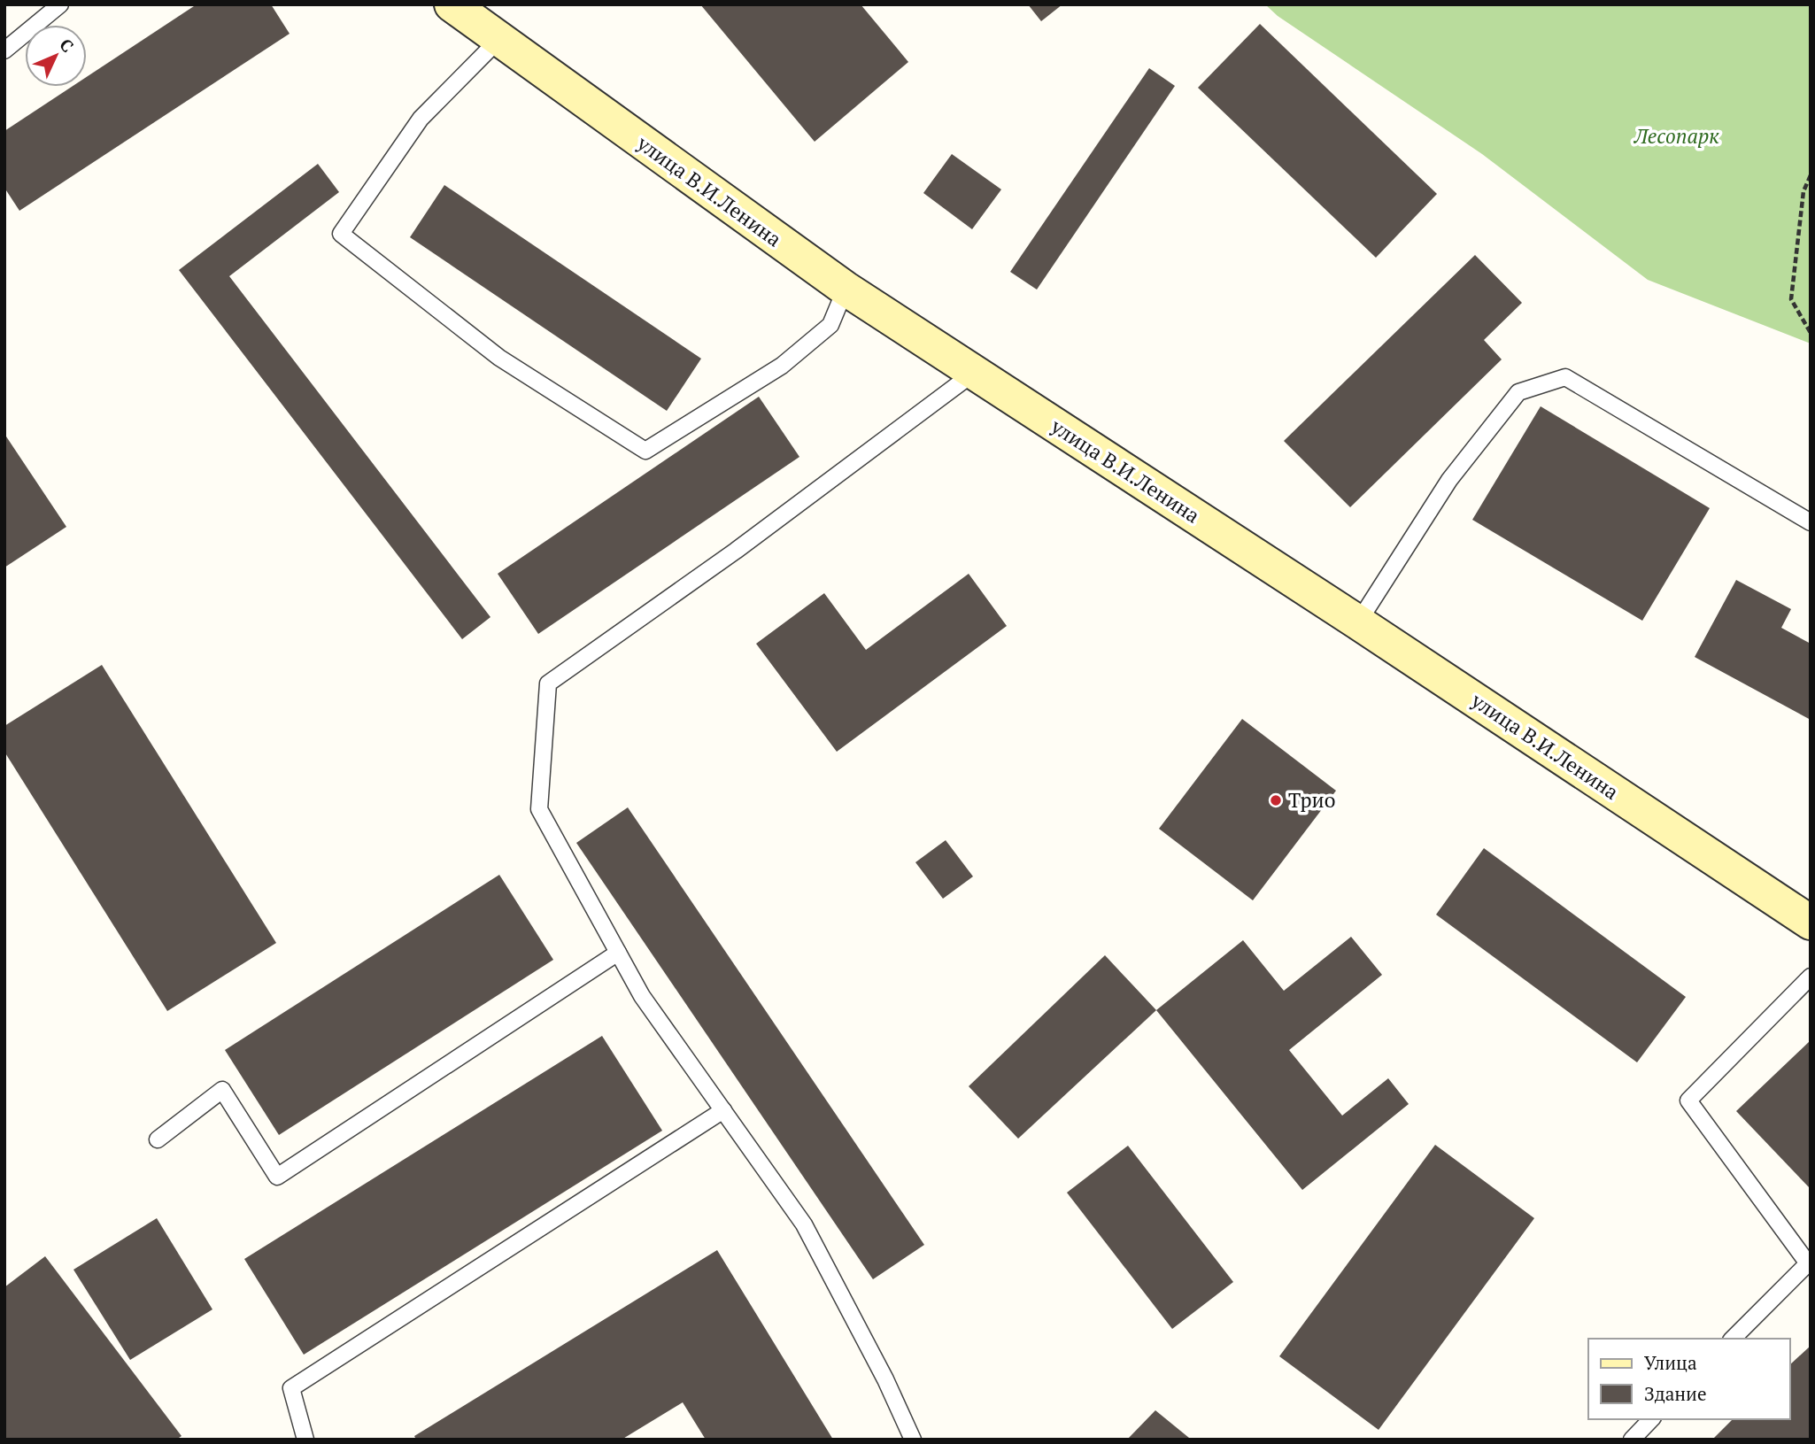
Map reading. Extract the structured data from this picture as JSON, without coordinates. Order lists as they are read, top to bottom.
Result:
{
  "streets": {
    "main road": ["улица В.И.Ленина"]
  },
  "parks": ["Лесопарк"],
  "places": ["Трио"],
  "legend": ["Улица", "Здание"],
  "north": "top right"
}
